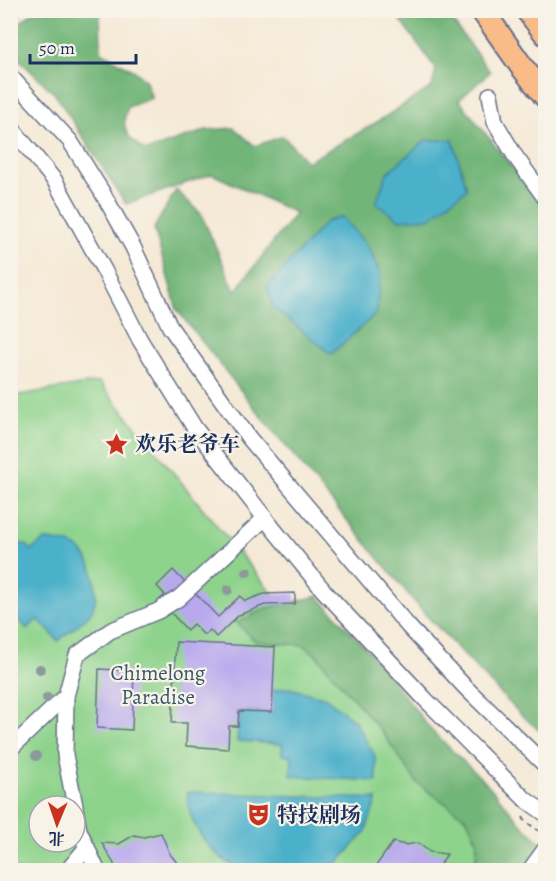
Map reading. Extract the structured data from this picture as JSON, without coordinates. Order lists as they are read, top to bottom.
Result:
{
  "parks": ["Chimelong Paradise"],
  "places": {
    "place": ["欢乐老爷车"],
    "theatre": ["特技剧场"]
  },
  "scale_bar": "50 m",
  "north": "bottom"
}
